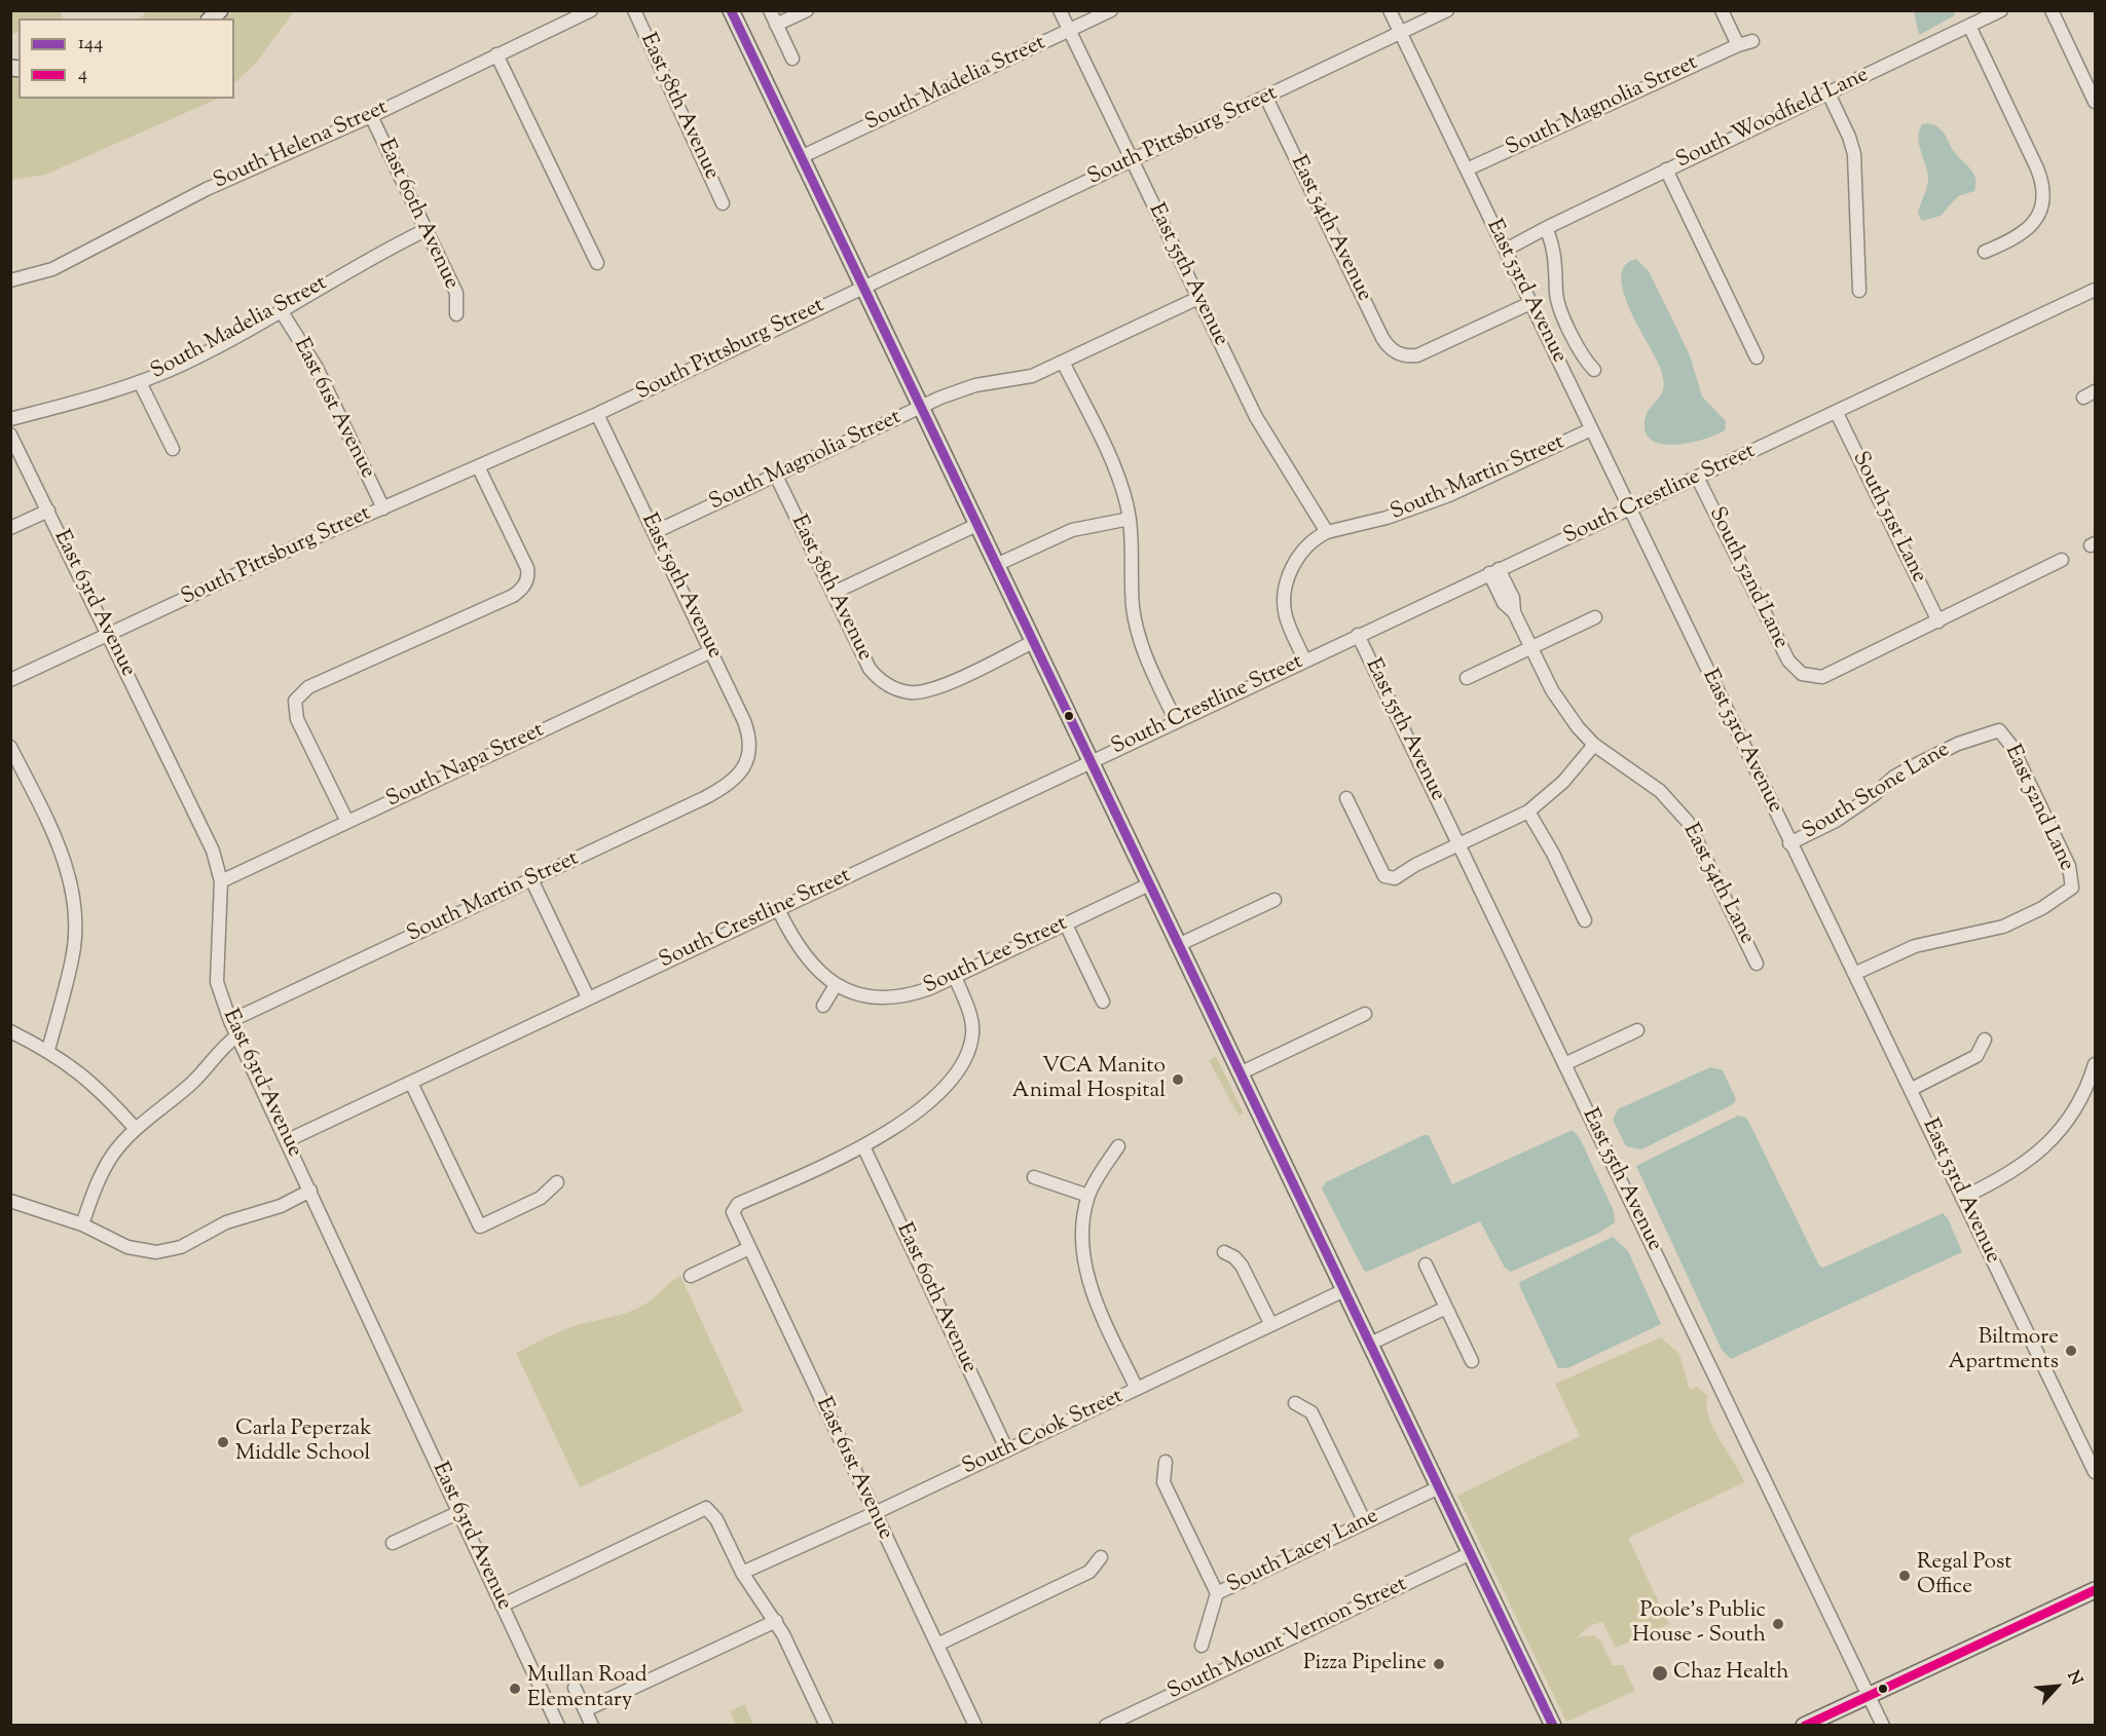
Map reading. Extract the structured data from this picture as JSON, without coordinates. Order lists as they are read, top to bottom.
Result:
{
  "streets": {
    "street": [
      "South Madelia Street",
      "East 58th Avenue",
      "South Magnolia Street",
      "South Woodfield Lane",
      "South Pittsburg Street",
      "South Helena Street",
      "East 60th Avenue",
      "East 54th Avenue",
      "East 55th Avenue",
      "East 53rd Avenue",
      "East 61st Avenue",
      "South Martin Street",
      "South Crestline Street",
      "South 51st Lane",
      "South 52nd Lane",
      "East 59th Avenue",
      "East 63rd Avenue",
      "South Napa Street",
      "South Stone Lane",
      "East 52nd Lane",
      "East 54th Lane",
      "South Lee Street",
      "South Cook Street",
      "South Lacey Lane",
      "South Mount Vernon Street"
    ]
  },
  "crossings": [
    ["South Madelia Street", "East 60th Avenue"],
    ["South Madelia Street", "East 55th Avenue"],
    ["South Madelia Street", "East 61st Avenue"],
    ["East 58th Avenue", "South Magnolia Street"],
    ["South Magnolia Street", "East 55th Avenue"],
    ["South Magnolia Street", "East 53rd Avenue"],
    ["South Magnolia Street", "East 59th Avenue"],
    ["South Woodfield Lane", "East 53rd Avenue"],
    ["South Pittsburg Street", "East 54th Avenue"],
    ["South Pittsburg Street", "East 55th Avenue"],
    ["South Pittsburg Street", "East 53rd Avenue"],
    ["South Pittsburg Street", "East 61st Avenue"],
    ["South Pittsburg Street", "East 59th Avenue"],
    ["South Pittsburg Street", "East 63rd Avenue"],
    ["South Helena Street", "East 60th Avenue"],
    ["East 60th Avenue", "East 61st Avenue"],
    ["East 60th Avenue", "South Cook Street"],
    ["East 54th Avenue", "East 53rd Avenue"],
    ["East 55th Avenue", "South Martin Street"],
    ["East 55th Avenue", "South Crestline Street"],
    ["East 53rd Avenue", "South Martin Street"],
    ["East 53rd Avenue", "South Crestline Street"],
    ["East 53rd Avenue", "South Stone Lane"],
    ["East 53rd Avenue", "East 52nd Lane"],
    ["East 61st Avenue", "South Cook Street"],
    ["South Martin Street", "East 59th Avenue"],
    ["South Martin Street", "East 63rd Avenue"],
    ["South Crestline Street", "South 51st Lane"],
    ["South Crestline Street", "South 52nd Lane"],
    ["South Crestline Street", "East 63rd Avenue"],
    ["South Crestline Street", "East 54th Lane"],
    ["South Crestline Street", "South Lee Street"],
    ["South 51st Lane", "South 52nd Lane"],
    ["East 59th Avenue", "South Napa Street"],
    ["East 63rd Avenue", "South Napa Street"],
    ["South Stone Lane", "East 52nd Lane"]
  ],
  "places": [
    "VCA Manito Animal Hospital",
    "Biltmore Apartments",
    "Carla Peperzak Middle School",
    "Regal Post Office",
    "Poole's Public House - South",
    "Pizza Pipeline",
    "Chaz Health",
    "Mullan Road Elementary"
  ],
  "lines": ["transit line 144", "transit line 4"],
  "legend": ["144", "4"],
  "north": "top right"
}
